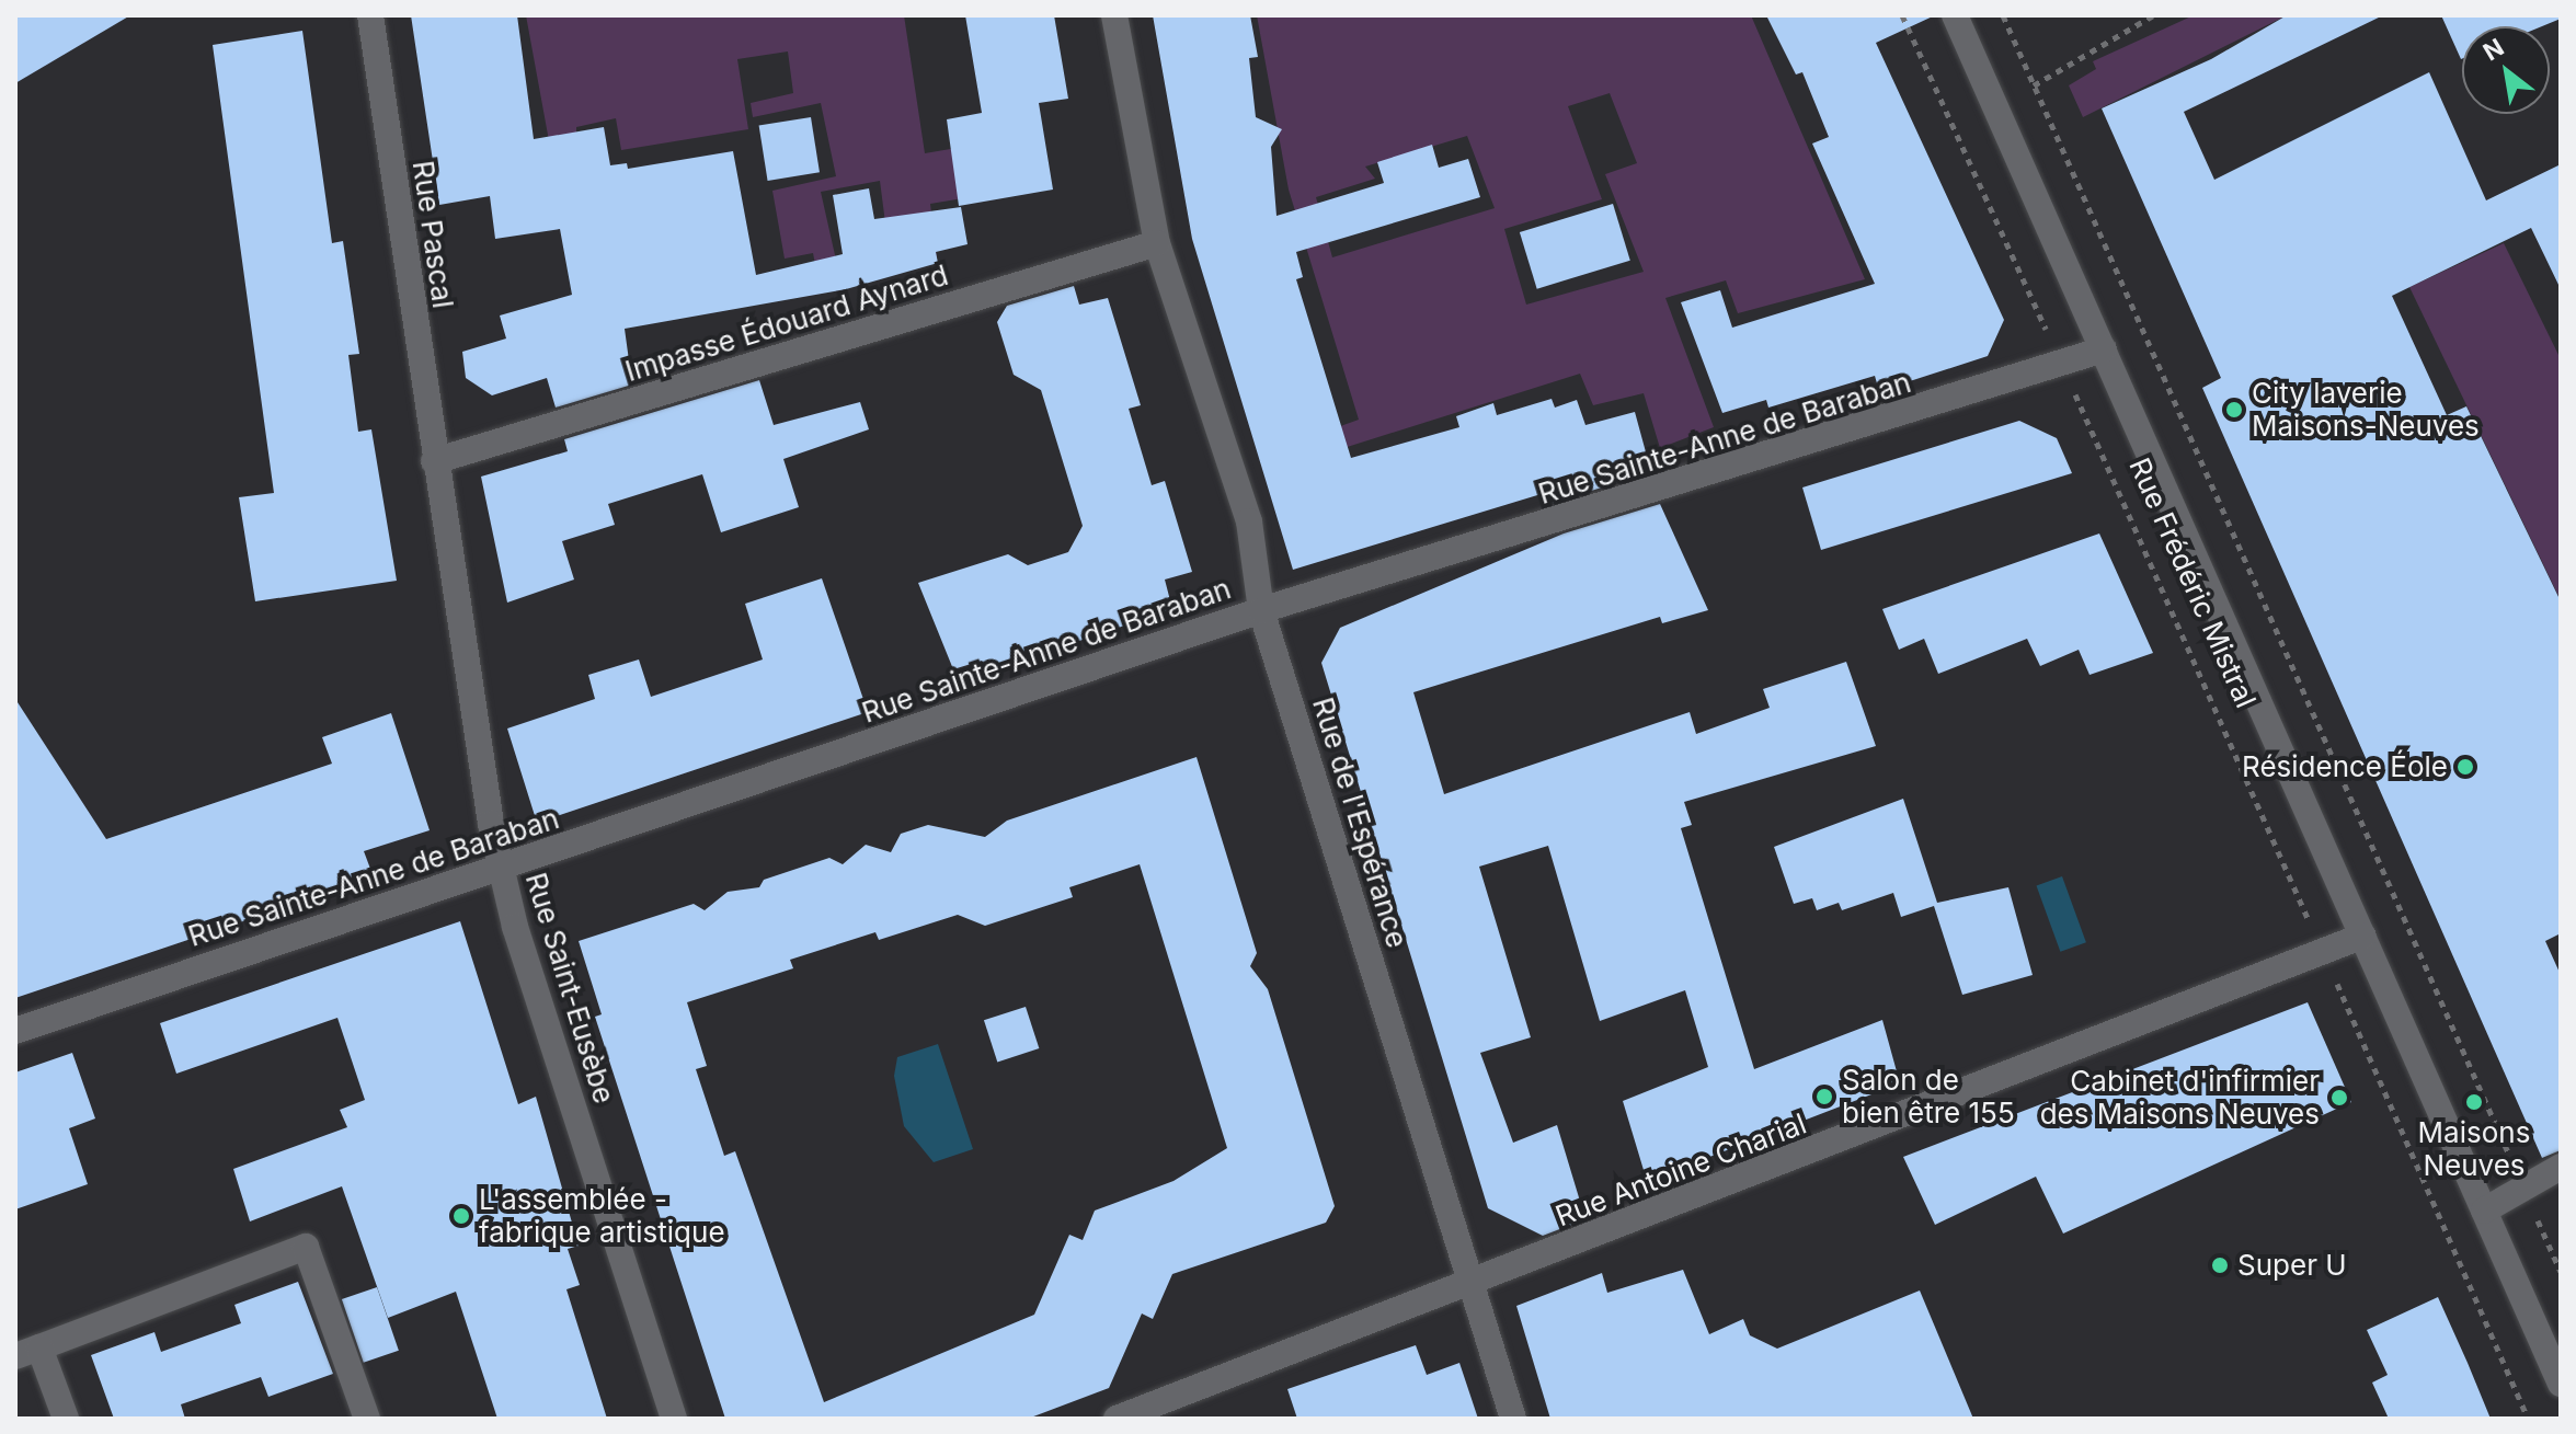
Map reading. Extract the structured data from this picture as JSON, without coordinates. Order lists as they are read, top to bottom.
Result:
{
  "streets": {
    "street": [
      "Rue Pascal",
      "Impasse Édouard Aynard",
      "Rue Sainte-Anne de Baraban",
      "Rue Frédéric Mistral",
      "Rue de l'Espérance",
      "Rue Saint-Eusèbe",
      "Rue Antoine Charial"
    ]
  },
  "crossings": [
    ["Rue Pascal", "Impasse Édouard Aynard"],
    ["Rue Pascal", "Rue Saint-Eusèbe"],
    ["Impasse Édouard Aynard", "Rue de l'Espérance"],
    ["Impasse Édouard Aynard", "Rue Saint-Eusèbe"],
    ["Rue Sainte-Anne de Baraban", "Rue Frédéric Mistral"],
    ["Rue Sainte-Anne de Baraban", "Rue de l'Espérance"],
    ["Rue Sainte-Anne de Baraban", "Rue Saint-Eusèbe"],
    ["Rue Frédéric Mistral", "Rue Antoine Charial"],
    ["Rue de l'Espérance", "Rue Antoine Charial"]
  ],
  "places": [
    "City laverie Maisons-Neuves",
    "Résidence Éole",
    "Salon de bien être 155",
    "Cabinet d'infirmier des Maisons Neuves",
    "Maisons Neuves",
    "L'assemblée - fabrique artistique",
    "Super U"
  ],
  "north": "top left"
}
